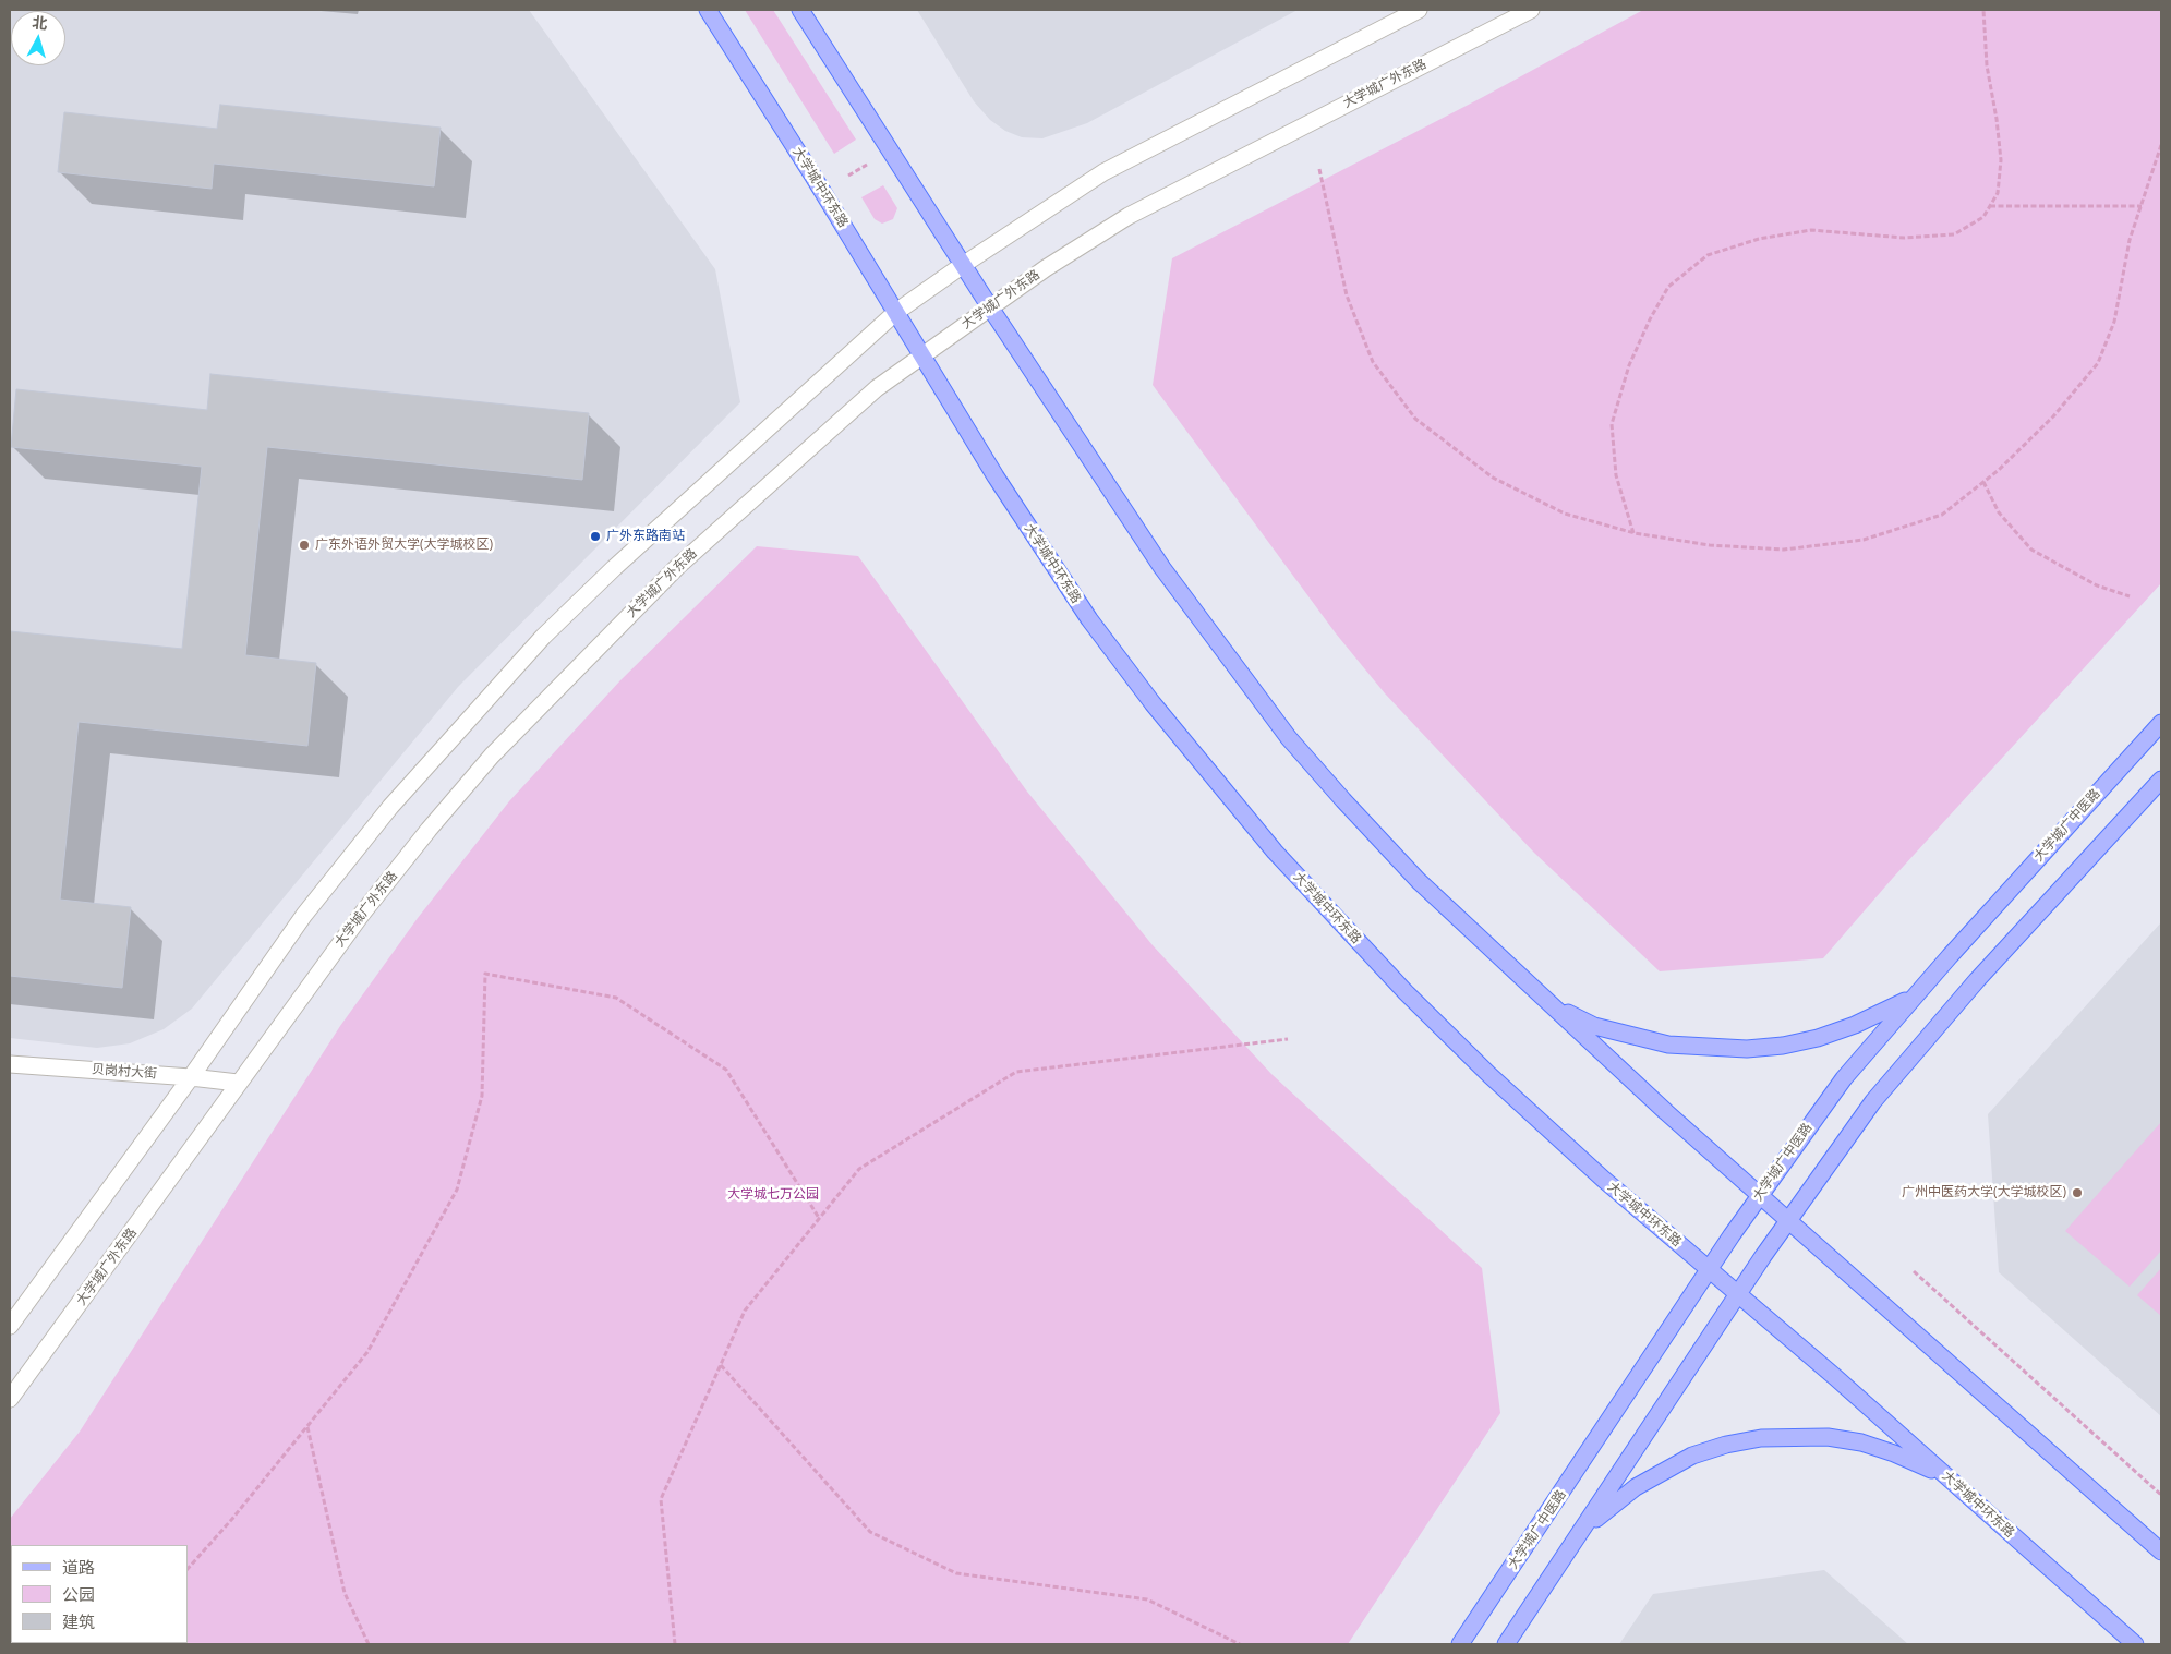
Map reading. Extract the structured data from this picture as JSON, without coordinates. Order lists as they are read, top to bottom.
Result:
{
  "streets": {
    "main road": ["大学城中环东路", "大学城广中医路"],
    "street": ["大学城广外东路", "贝岗村大街"]
  },
  "crossings": [
    ["大学城广外东路", "大学城中环东路"],
    ["大学城广外东路", "贝岗村大街"],
    ["大学城中环东路", "大学城广中医路"]
  ],
  "parks": ["大学城七万公园"],
  "places": ["广外东路南站", "广东外语外贸大学(大学城校区)", "广州中医药大学(大学城校区)"],
  "legend": ["道路", "公园", "建筑"],
  "north": "top"
}
